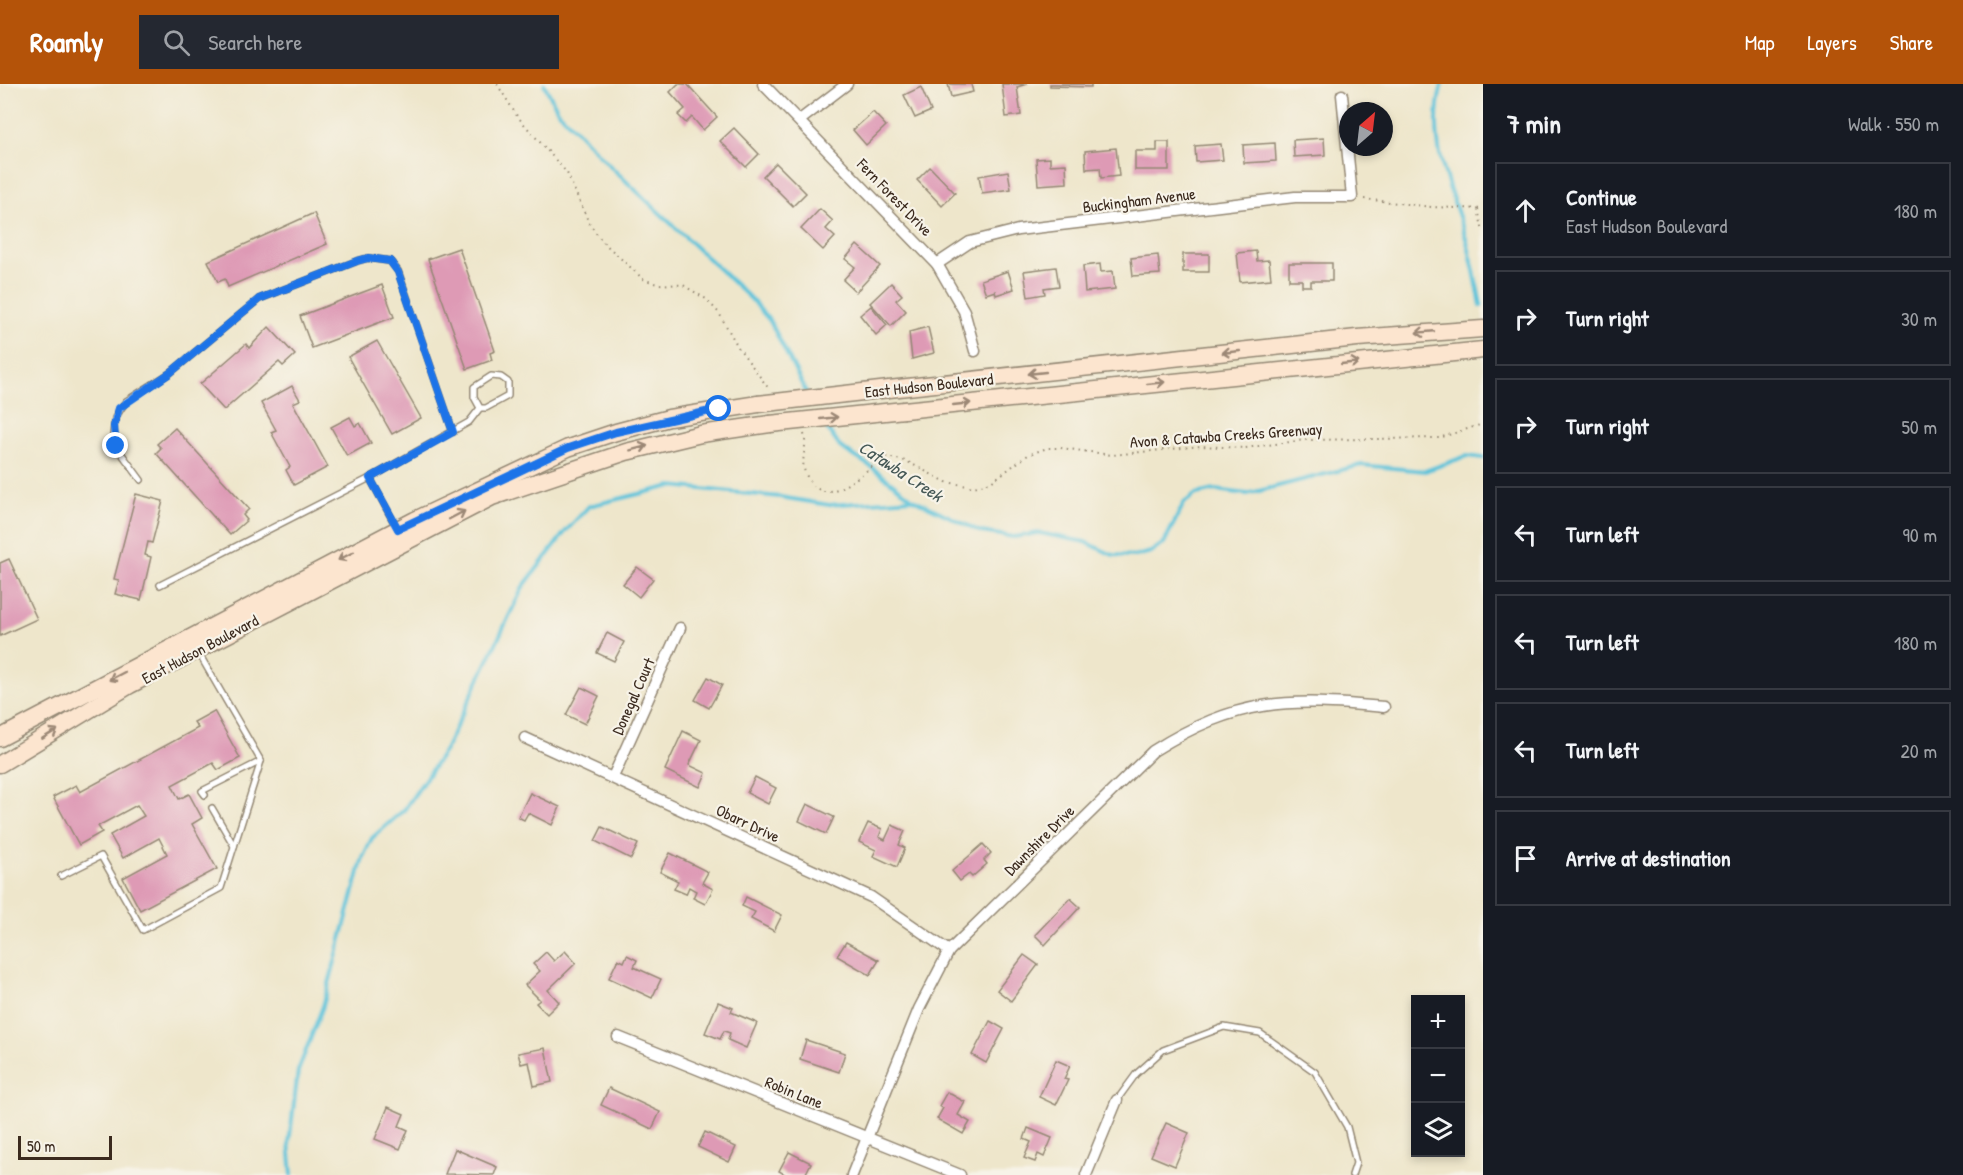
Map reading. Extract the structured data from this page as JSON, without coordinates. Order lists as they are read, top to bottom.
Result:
{
  "streets": {
    "main road": ["East Hudson Boulevard"],
    "street": [
      "Fern Forest Drive",
      "Buckingham Avenue",
      "Donegal Court",
      "Obarr Drive",
      "Dawnshire Drive",
      "Robin Lane"
    ],
    "path": ["Avon & Catawba Creeks Greenway"]
  },
  "crossings": [
    ["Fern Forest Drive", "Buckingham Avenue"],
    ["Donegal Court", "Obarr Drive"],
    ["Obarr Drive", "Dawnshire Drive"],
    ["Dawnshire Drive", "Robin Lane"]
  ],
  "water": ["Catawba Creek"],
  "scale_bar": "50 m",
  "north": "top right",
  "page": {
    "header": "Roamly",
    "search": "Search here",
    "nav": ["Map", "Layers", "Share"],
    "heading": ["7 min", "Walk · 550 m"],
    "list": [
      ["Continue", "East Hudson Boulevard", "180 m"],
      ["Turn right", "30 m"],
      ["Turn right", "50 m"],
      ["Turn left", "90 m"],
      ["Turn left", "180 m"],
      ["Turn left", "20 m"],
      "Arrive at destination"
    ],
    "map_buttons": ["+", "−"],
    "scale": "50 m"
  }
}
